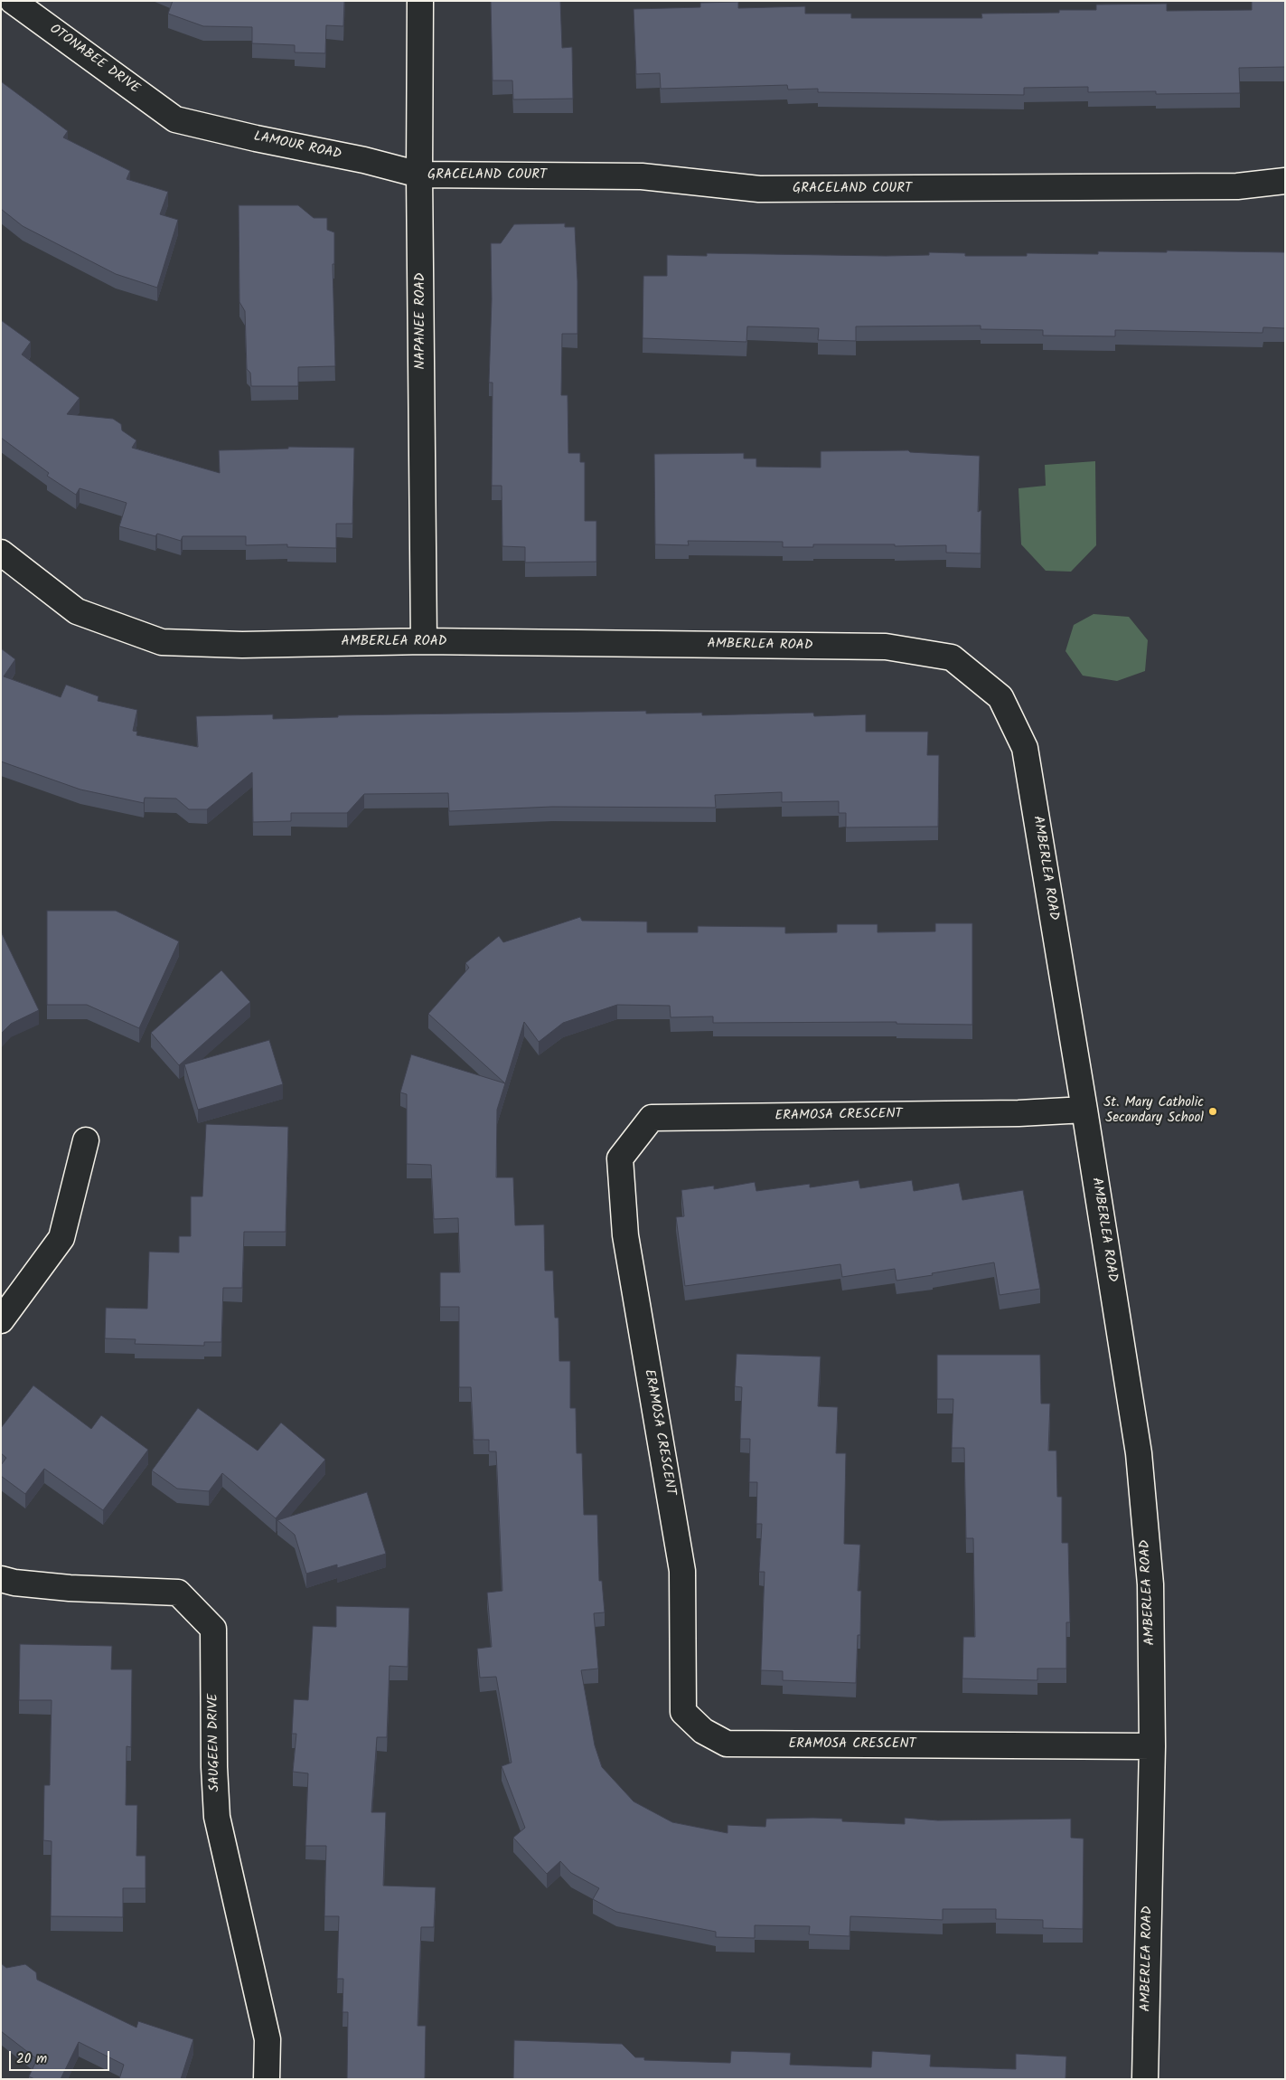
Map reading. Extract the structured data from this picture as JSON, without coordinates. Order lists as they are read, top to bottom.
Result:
{
  "streets": {
    "street": [
      "OTONABEE DRIVE",
      "LAMOUR ROAD",
      "GRACELAND COURT",
      "NAPANEE ROAD",
      "AMBERLEA ROAD",
      "ERAMOSA CRESCENT",
      "SAUGEEN DRIVE"
    ]
  },
  "crossings": [
    ["OTONABEE DRIVE", "LAMOUR ROAD"],
    ["LAMOUR ROAD", "GRACELAND COURT"],
    ["LAMOUR ROAD", "NAPANEE ROAD"],
    ["GRACELAND COURT", "NAPANEE ROAD"],
    ["NAPANEE ROAD", "AMBERLEA ROAD"],
    ["AMBERLEA ROAD", "ERAMOSA CRESCENT"]
  ],
  "places": ["St. Mary Catholic Secondary School"],
  "scale_bar": "20 m"
}
